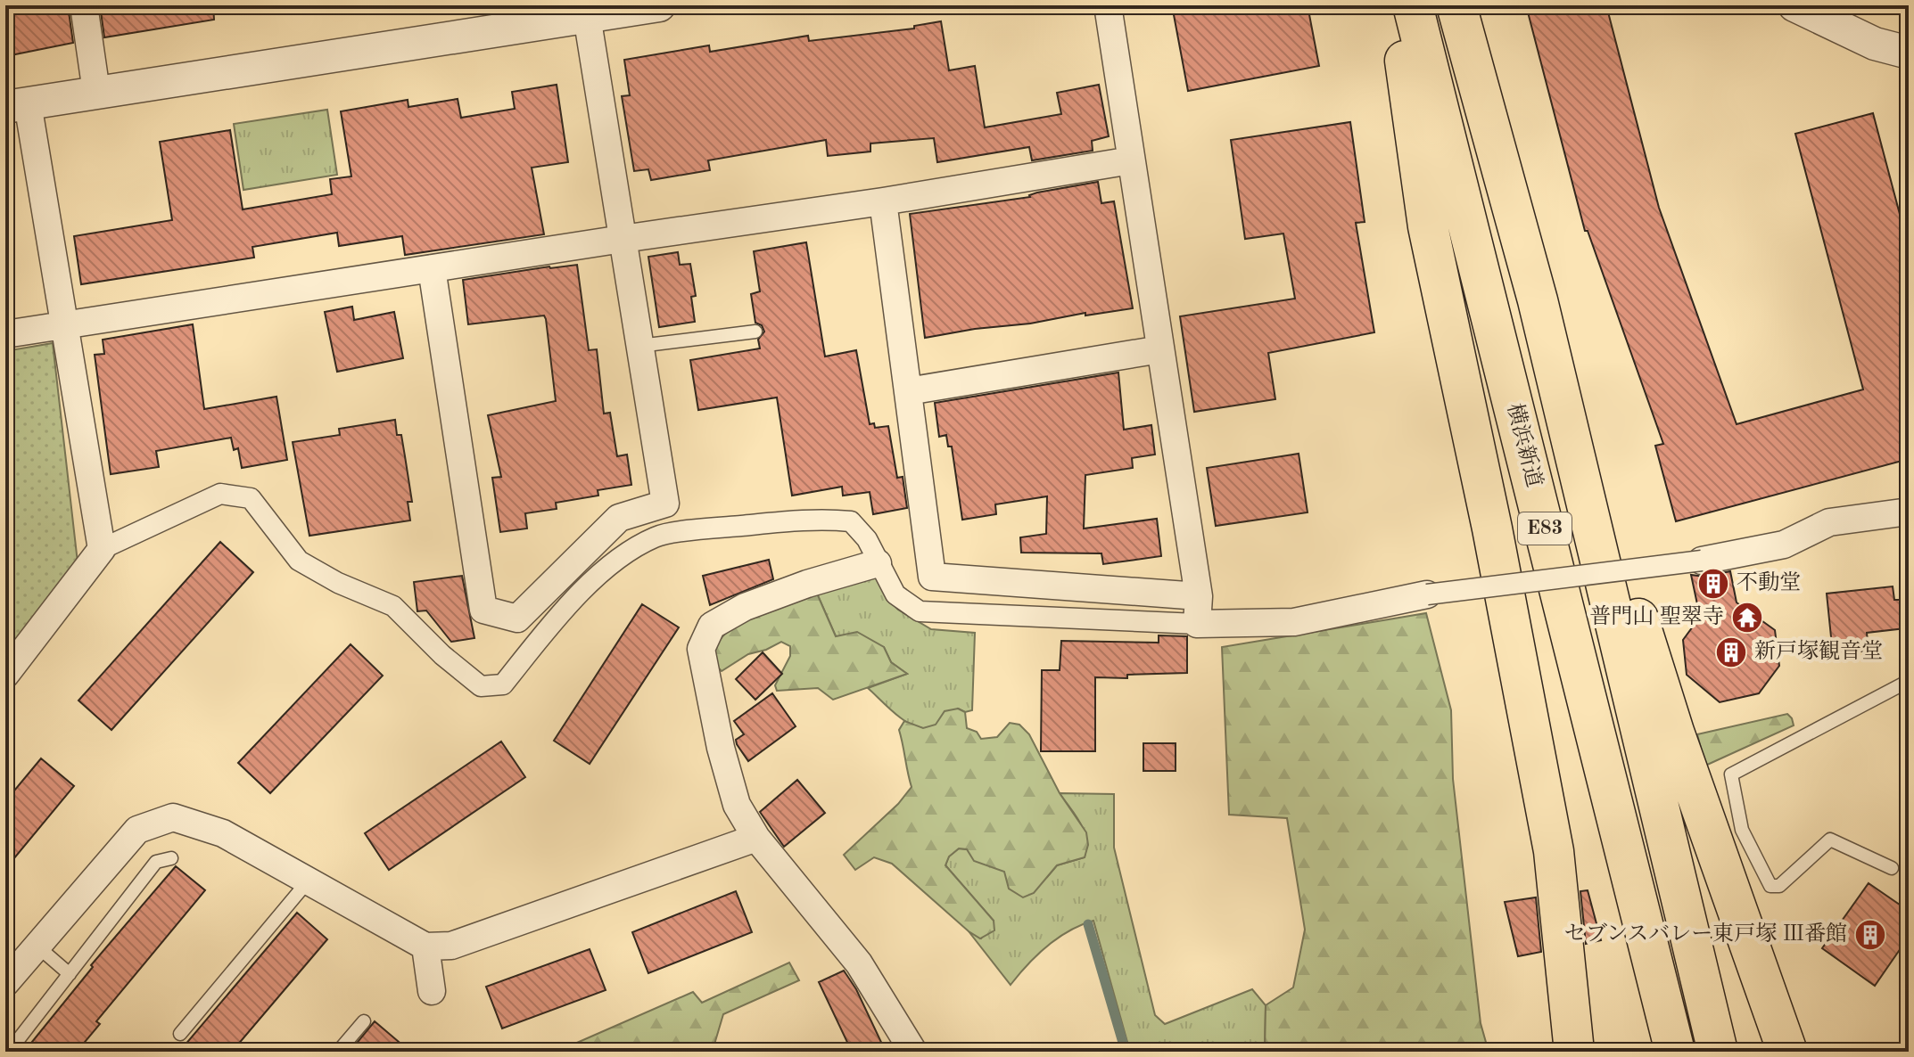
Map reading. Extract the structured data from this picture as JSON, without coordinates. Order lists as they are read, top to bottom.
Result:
{
  "streets": {
    "highway": ["横浜新道", "E83"]
  },
  "places": {
    "building": ["不動堂", "新戸塚観音堂", "セブンスバレー東戸塚 Ⅲ番館"],
    "temple": ["普門山 聖翠寺"]
  }
}
